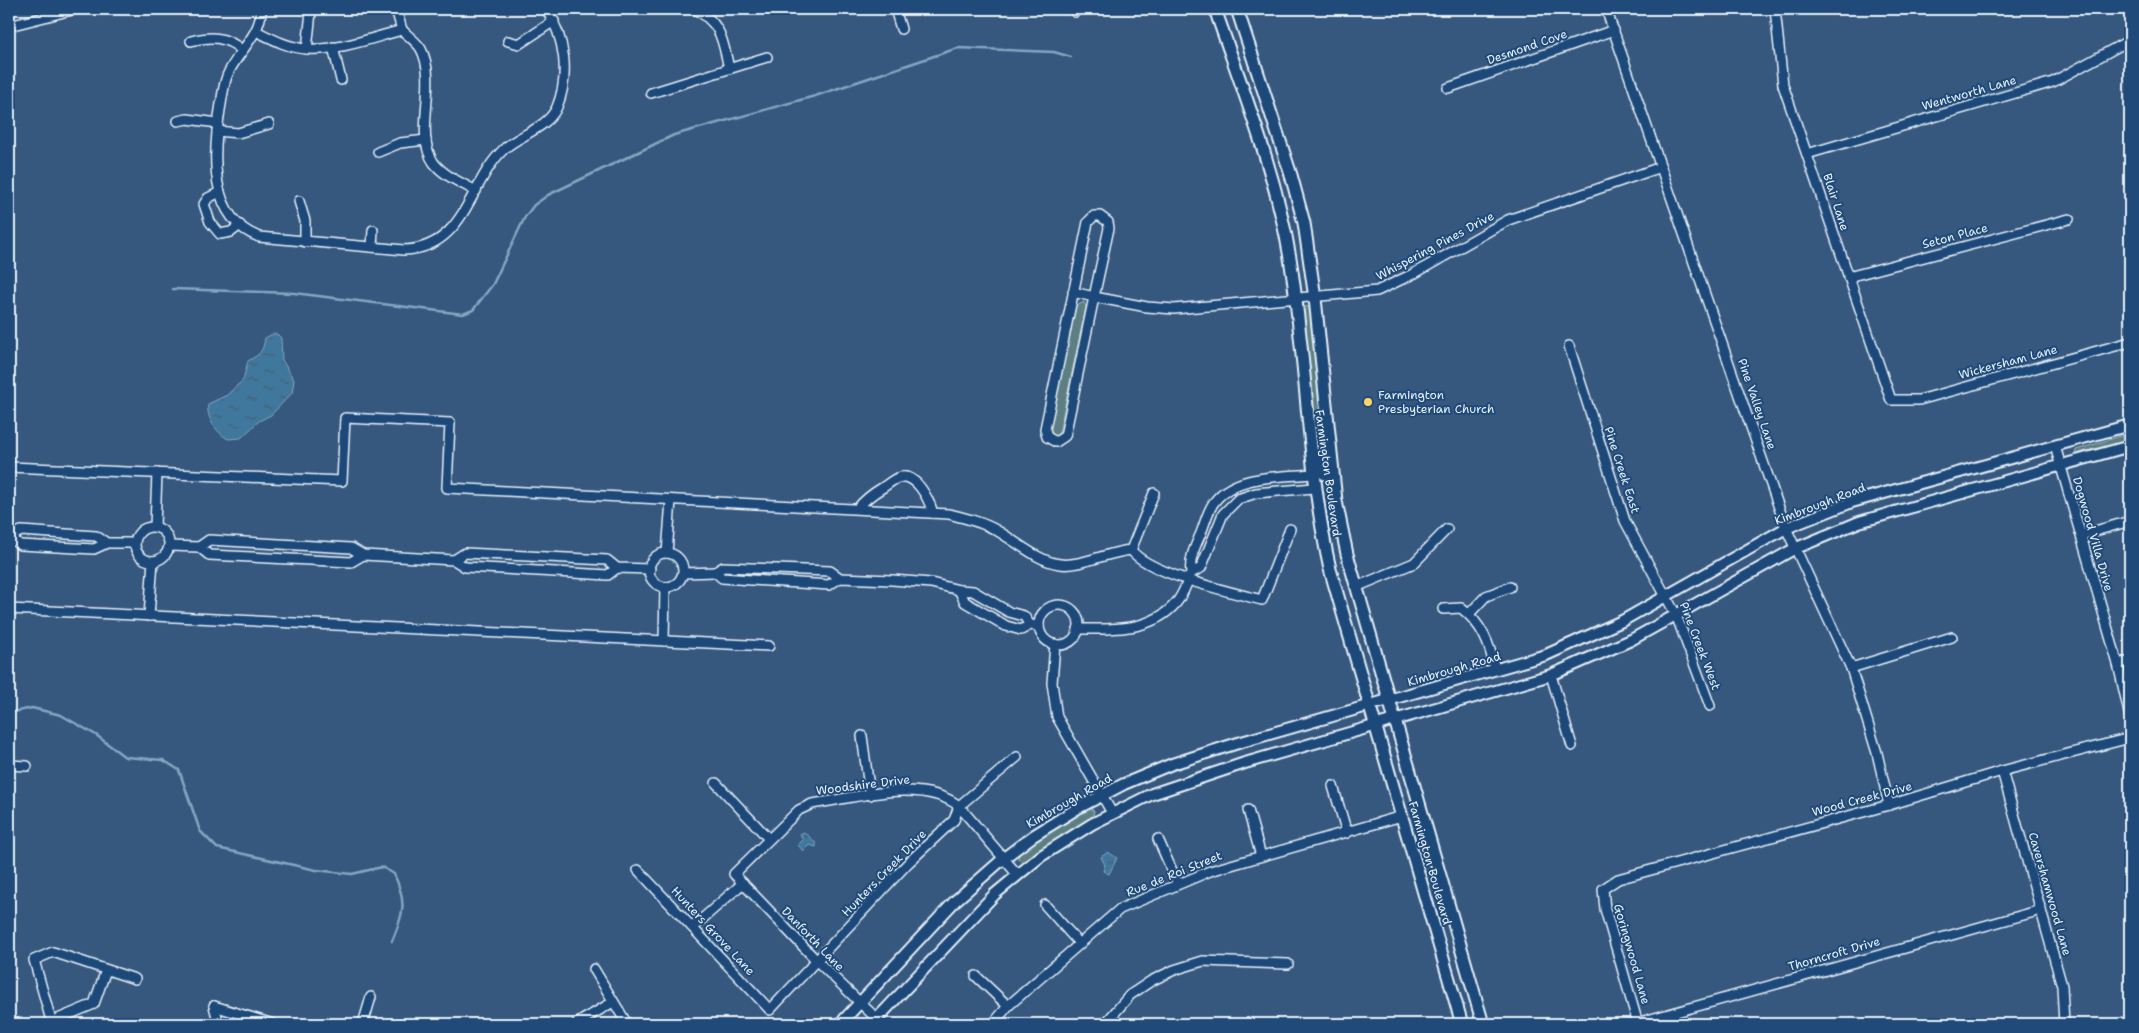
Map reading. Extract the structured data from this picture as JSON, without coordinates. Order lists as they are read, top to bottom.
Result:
{
  "streets": {
    "main road": ["Farmington Boulevard"],
    "street": [
      "Desmond Cove",
      "Wentworth Lane",
      "Blair Lane",
      "Seton Place",
      "Whispering Pines Drive",
      "Wickersham Lane",
      "Pine Valley Lane",
      "Pine Creek East",
      "Kimbrough Road",
      "Dogwood Villa Drive",
      "Pine Creek West",
      "Woodshire Drive",
      "Wood Creek Drive",
      "Hunters Creek Drive",
      "Rue de Roi Street",
      "Cavershamwood Lane",
      "Hunters Grove Lane",
      "Danforth Lane",
      "Goringwood Lane",
      "Thorncroft Drive"
    ]
  },
  "crossings": [
    ["Desmond Cove", "Pine Valley Lane"],
    ["Wentworth Lane", "Blair Lane"],
    ["Blair Lane", "Seton Place"],
    ["Blair Lane", "Wickersham Lane"],
    ["Whispering Pines Drive", "Pine Valley Lane"],
    ["Whispering Pines Drive", "Farmington Boulevard"],
    ["Pine Valley Lane", "Kimbrough Road"],
    ["Pine Valley Lane", "Wood Creek Drive"],
    ["Pine Creek East", "Kimbrough Road"],
    ["Pine Creek East", "Pine Creek West"],
    ["Farmington Boulevard", "Kimbrough Road"],
    ["Farmington Boulevard", "Rue de Roi Street"],
    ["Kimbrough Road", "Dogwood Villa Drive"],
    ["Kimbrough Road", "Pine Creek West"],
    ["Kimbrough Road", "Woodshire Drive"],
    ["Kimbrough Road", "Danforth Lane"],
    ["Woodshire Drive", "Hunters Creek Drive"],
    ["Woodshire Drive", "Danforth Lane"],
    ["Wood Creek Drive", "Cavershamwood Lane"],
    ["Wood Creek Drive", "Goringwood Lane"],
    ["Hunters Creek Drive", "Hunters Grove Lane"],
    ["Hunters Creek Drive", "Danforth Lane"],
    ["Cavershamwood Lane", "Thorncroft Drive"],
    ["Goringwood Lane", "Thorncroft Drive"]
  ],
  "places": ["Farmington Presbyterian Church"]
}
